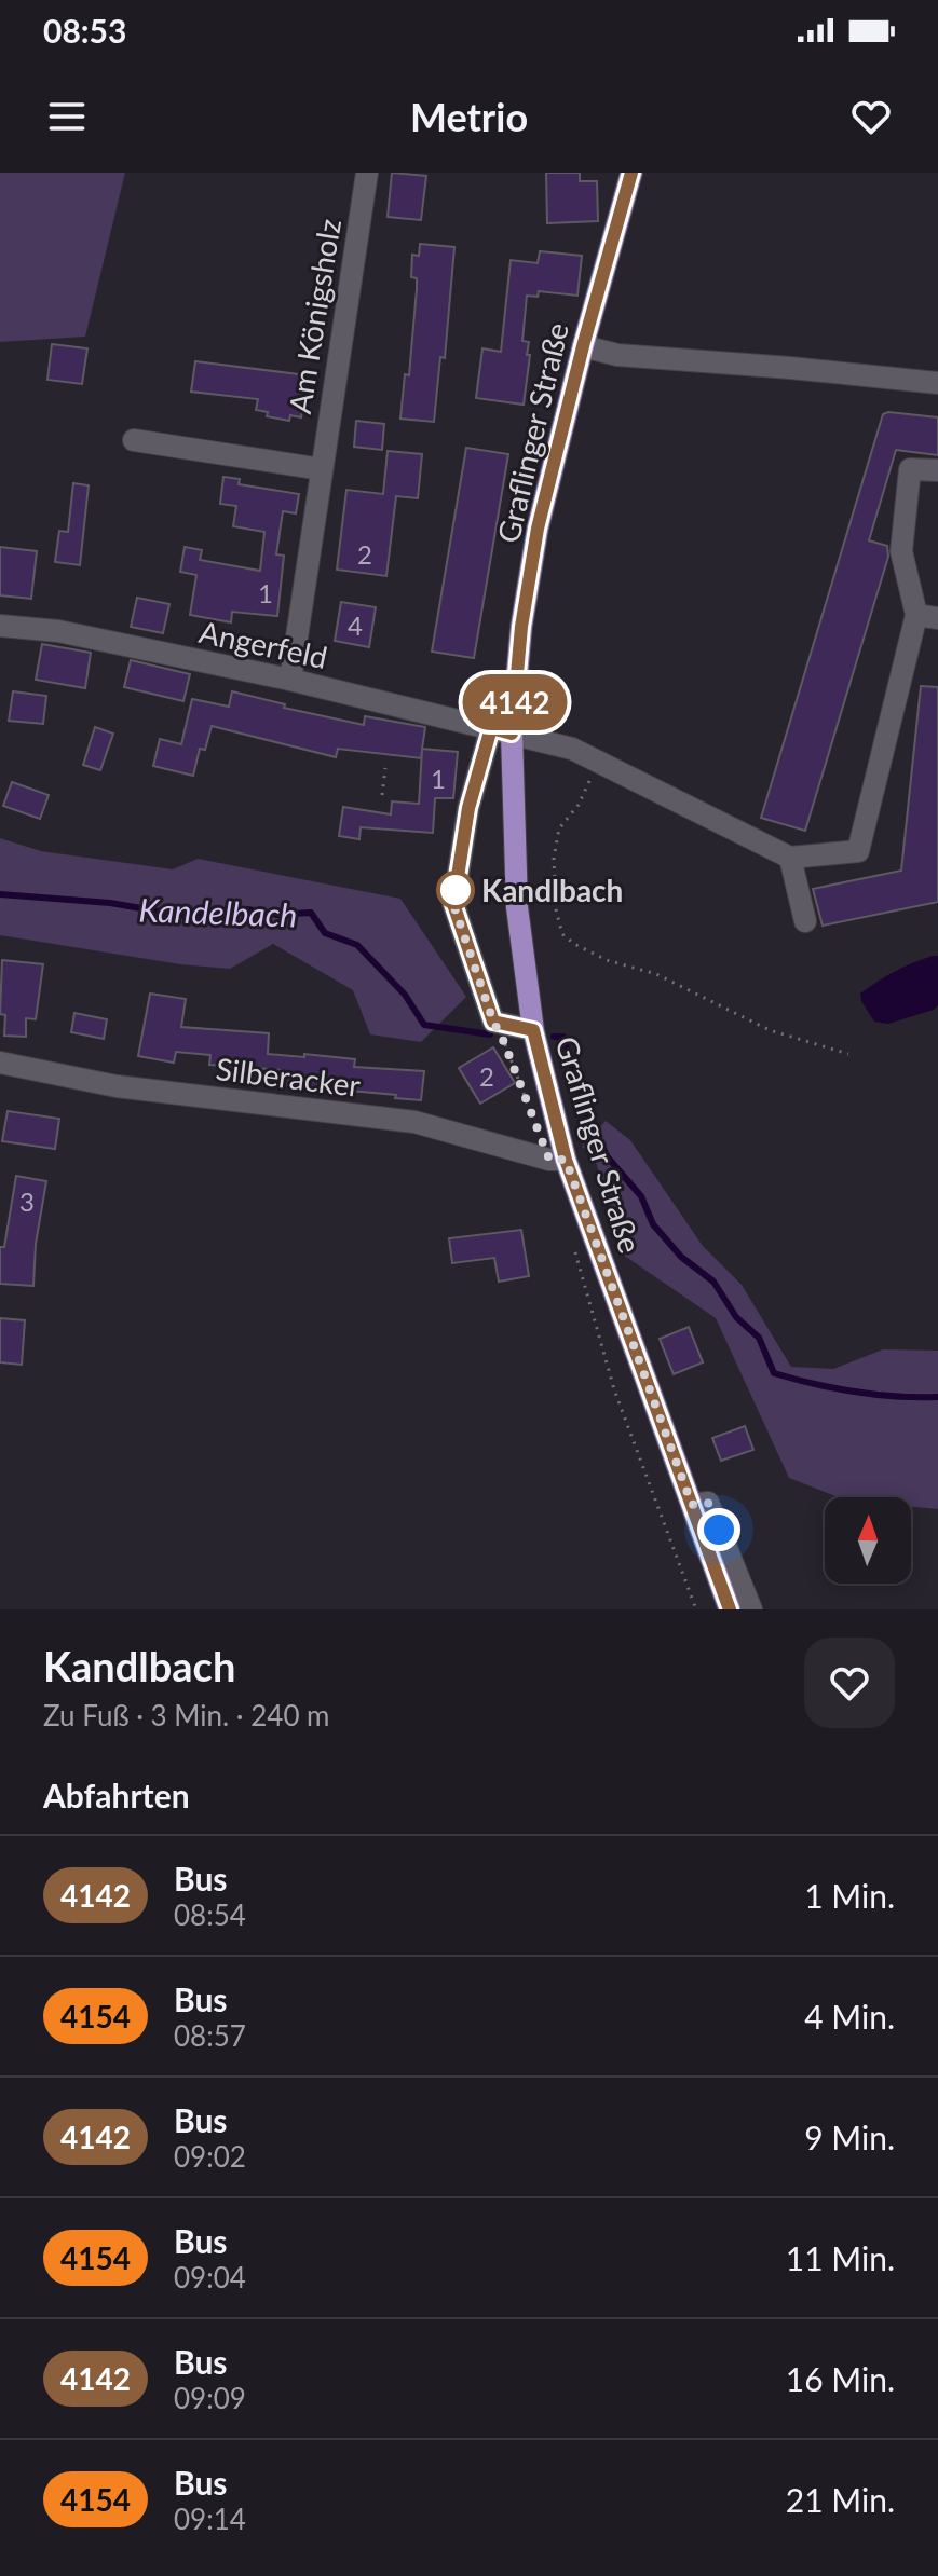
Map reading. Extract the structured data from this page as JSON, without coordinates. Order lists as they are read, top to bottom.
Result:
{
  "streets": {
    "main road": ["Graflinger Straße"],
    "street": ["Am Königsholz", "Angerfeld", "Silberacker"]
  },
  "crossings": [
    ["Am Königsholz", "Angerfeld"],
    ["Graflinger Straße", "Angerfeld"],
    ["Graflinger Straße", "Silberacker"]
  ],
  "water": ["Kandelbach"],
  "places": ["Kandlbach"],
  "lines": ["bus line 4142"],
  "house_numbers": [
    "2",
    "1",
    "4",
    "1",
    "2",
    "3"
  ],
  "north": "top",
  "page": {
    "status": "08:53",
    "header": "Metrio",
    "on_map": "4142",
    "heading": [
      ["Kandlbach", "Zu Fuß · 3 Min. · 240 m"],
      "Abfahrten"
    ],
    "list": [
      {
        "mark": "4142",
        "name": "Bus",
        "note": "08:54",
        "value": "1 Min."
      },
      {
        "mark": "4154",
        "name": "Bus",
        "note": "08:57",
        "value": "4 Min."
      },
      {
        "mark": "4142",
        "name": "Bus",
        "note": "09:02",
        "value": "9 Min."
      },
      {
        "mark": "4154",
        "name": "Bus",
        "note": "09:04",
        "value": "11 Min."
      },
      {
        "mark": "4142",
        "name": "Bus",
        "note": "09:09",
        "value": "16 Min."
      },
      {
        "mark": "4154",
        "name": "Bus",
        "note": "09:14",
        "value": "21 Min."
      }
    ]
  }
}
